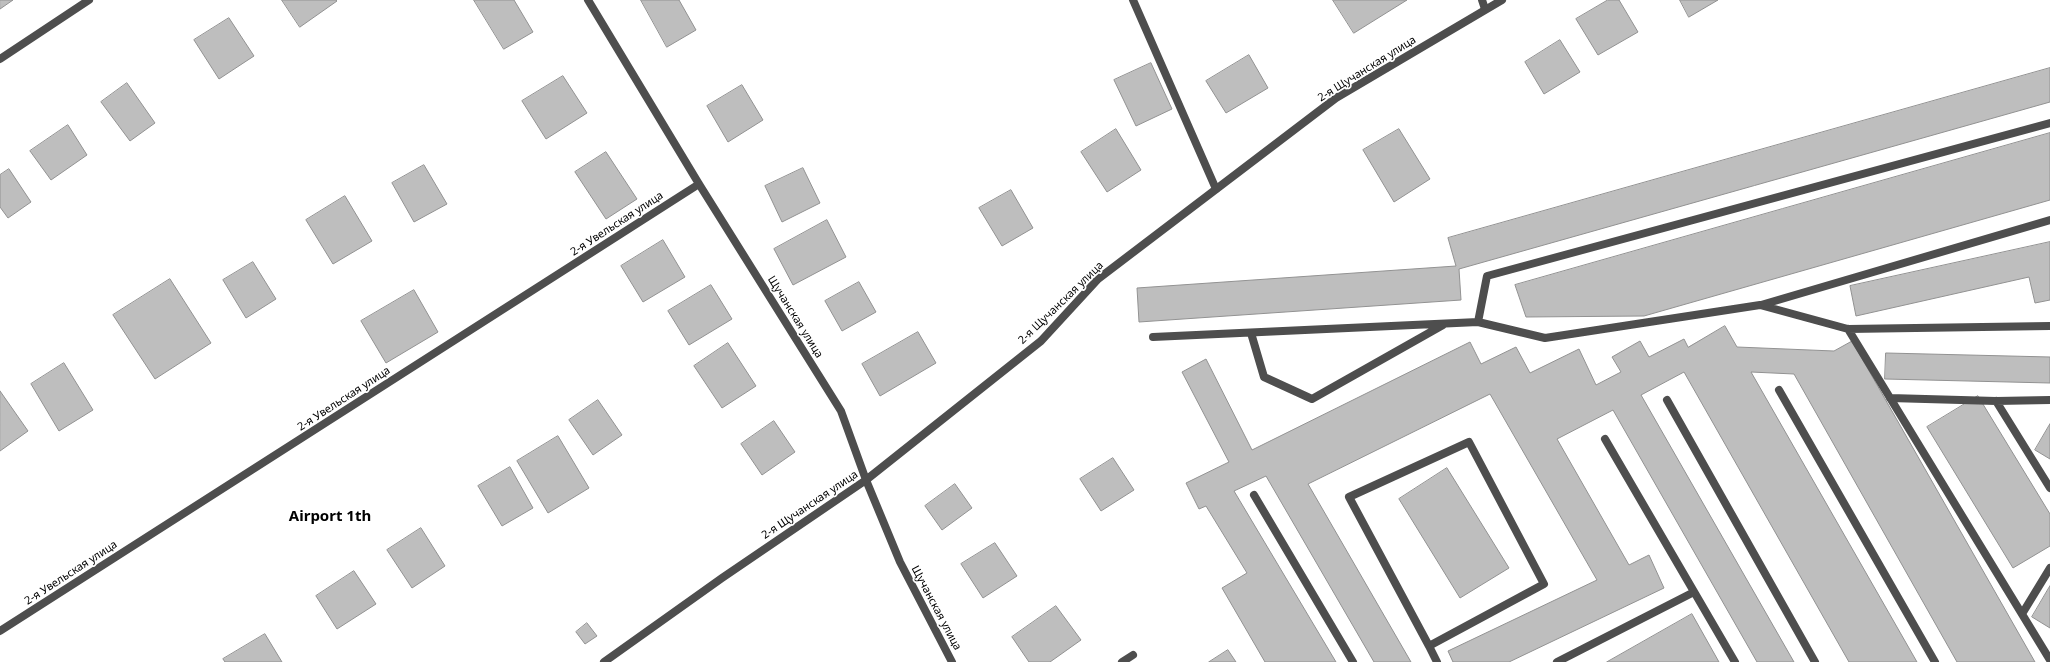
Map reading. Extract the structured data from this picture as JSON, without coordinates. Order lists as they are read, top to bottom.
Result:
{
  "streets": {
    "street": ["2-я Щучанская улица", "2-я Увельская улица", "Щучанская улица"]
  },
  "crossings": [
    ["2-я Щучанская улица", "Щучанская улица"],
    ["2-я Увельская улица", "Щучанская улица"]
  ],
  "districts": ["Airport 1th"]
}
